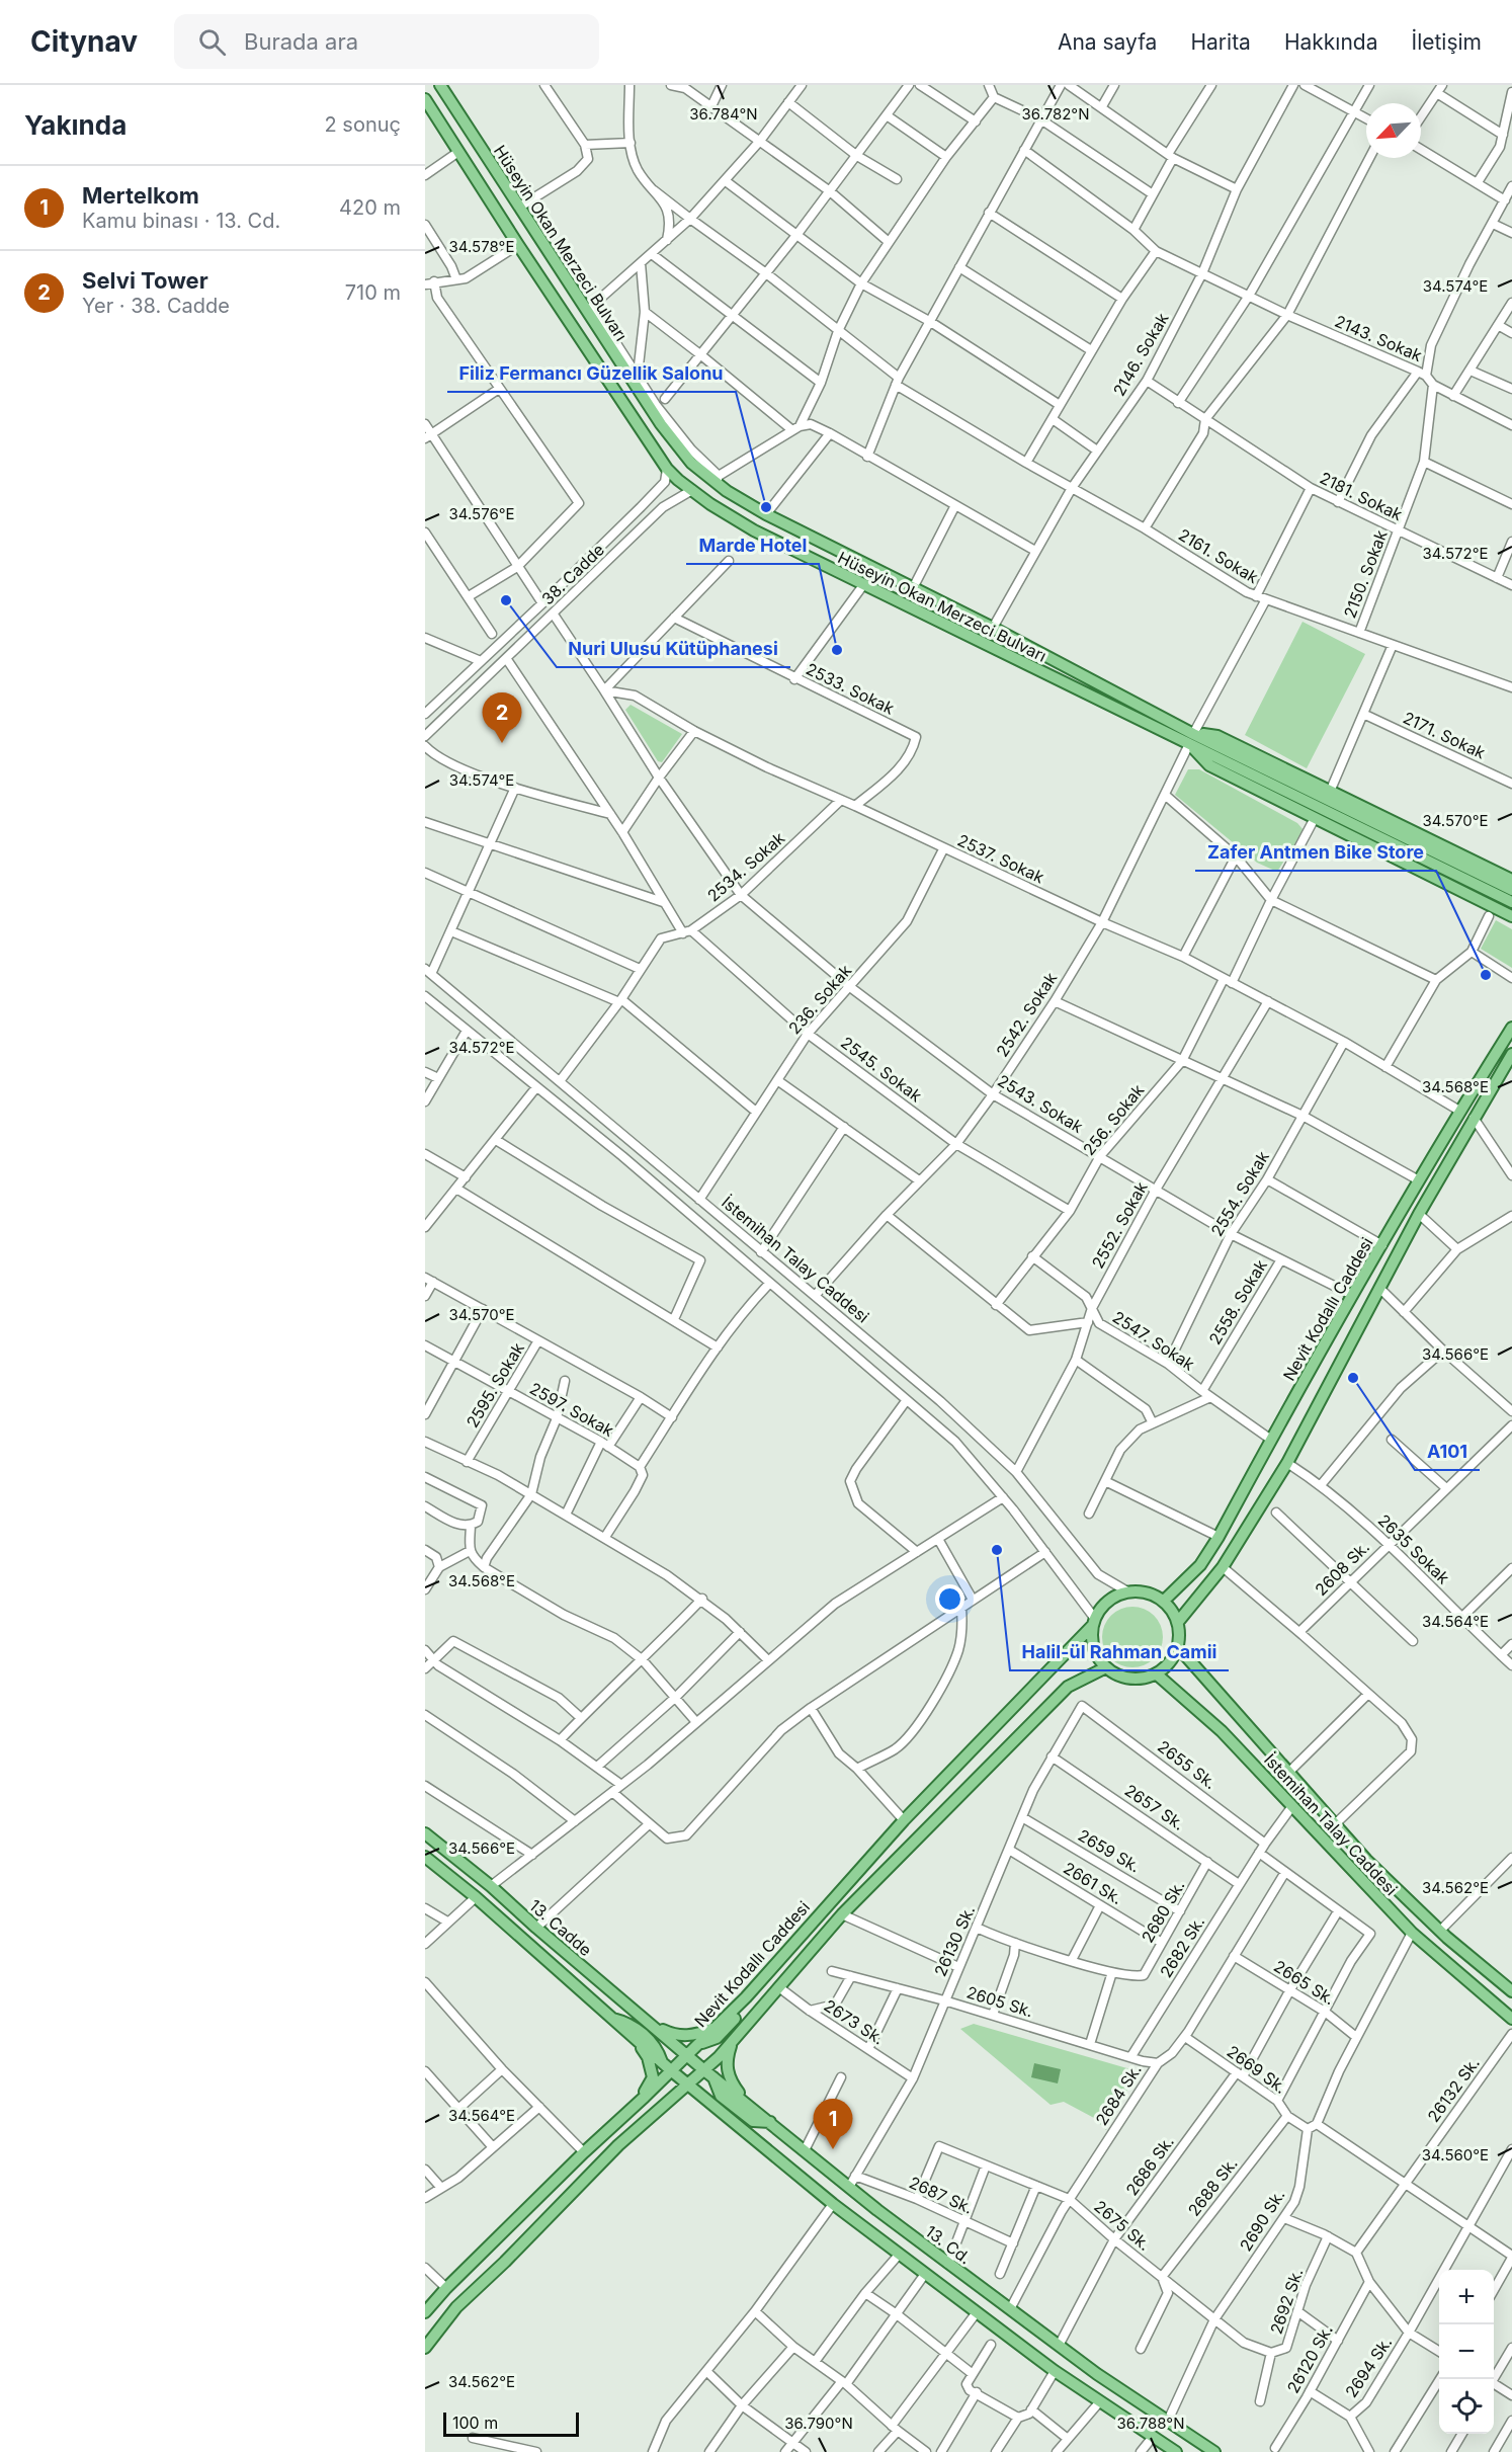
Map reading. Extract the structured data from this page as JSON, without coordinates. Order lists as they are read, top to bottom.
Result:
{
  "streets": {
    "main road": [
      "Hüseyin Okan Merzeci Bulvarı",
      "İstemihan Talay Caddesi",
      "Nevit Kodallı Caddesi",
      "13. Cadde",
      "13. Cd."
    ],
    "street": [
      "2143. Sokak",
      "2146. Sokak",
      "2181. Sokak",
      "2161. Sokak",
      "38. Cadde",
      "2150. Sokak",
      "2533. Sokak",
      "2171. Sokak",
      "2537. Sokak",
      "2534. Sokak",
      "236. Sokak",
      "2542. Sokak",
      "2545. Sokak",
      "2543. Sokak",
      "256. Sokak",
      "2554. Sokak",
      "2552. Sokak",
      "2558. Sokak",
      "2547. Sokak",
      "2595. Sokak",
      "2597. Sokak",
      "2635 Sokak",
      "2608 Sk.",
      "2655 Sk.",
      "2657 Sk.",
      "2659 Sk.",
      "2661 Sk.",
      "2680 Sk.",
      "26130 Sk.",
      "2682 Sk.",
      "2665 Sk.",
      "2605 Sk.",
      "2673 Sk.",
      "2669 Sk.",
      "26132 Sk.",
      "2684 Sk.",
      "2686 Sk.",
      "2688 Sk.",
      "2687 Sk.",
      "2690 Sk.",
      "2675 Sk.",
      "2692 Sk.",
      "26120 Sk.",
      "2694 Sk."
    ]
  },
  "crossings": [
    ["Hüseyin Okan Merzeci Bulvarı", "2146. Sokak"],
    ["Hüseyin Okan Merzeci Bulvarı", "38. Cadde"],
    ["Hüseyin Okan Merzeci Bulvarı", "2542. Sokak"],
    ["2143. Sokak", "2146. Sokak"],
    ["2143. Sokak", "2150. Sokak"],
    ["2146. Sokak", "2181. Sokak"],
    ["2146. Sokak", "2161. Sokak"],
    ["2181. Sokak", "2150. Sokak"],
    ["2161. Sokak", "2150. Sokak"],
    ["2161. Sokak", "2542. Sokak"],
    ["38. Cadde", "2545. Sokak"],
    ["2533. Sokak", "2537. Sokak"],
    ["2537. Sokak", "2534. Sokak"],
    ["2537. Sokak", "236. Sokak"],
    ["2537. Sokak", "2542. Sokak"],
    ["2537. Sokak", "2543. Sokak"],
    ["2537. Sokak", "256. Sokak"],
    ["2537. Sokak", "2554. Sokak"],
    ["2537. Sokak", "2552. Sokak"],
    ["2537. Sokak", "Nevit Kodallı Caddesi"],
    ["2534. Sokak", "2545. Sokak"],
    ["2534. Sokak", "2543. Sokak"],
    ["236. Sokak", "2545. Sokak"],
    ["236. Sokak", "2543. Sokak"],
    ["236. Sokak", "İstemihan Talay Caddesi"],
    ["2542. Sokak", "2545. Sokak"],
    ["2542. Sokak", "2543. Sokak"],
    ["2542. Sokak", "İstemihan Talay Caddesi"],
    ["2545. Sokak", "256. Sokak"],
    ["2543. Sokak", "256. Sokak"],
    ["2543. Sokak", "2554. Sokak"],
    ["2543. Sokak", "2552. Sokak"],
    ["2543. Sokak", "2558. Sokak"],
    ["2543. Sokak", "Nevit Kodallı Caddesi"],
    ["256. Sokak", "2547. Sokak"],
    ["2554. Sokak", "2547. Sokak"],
    ["2552. Sokak", "İstemihan Talay Caddesi"],
    ["2552. Sokak", "2547. Sokak"],
    ["İstemihan Talay Caddesi", "Nevit Kodallı Caddesi"],
    ["2558. Sokak", "2547. Sokak"],
    ["Nevit Kodallı Caddesi", "2547. Sokak"],
    ["Nevit Kodallı Caddesi", "2635 Sokak"],
    ["Nevit Kodallı Caddesi", "13. Cd."],
    ["2595. Sokak", "2597. Sokak"],
    ["2635 Sokak", "2608 Sk."],
    ["2655 Sk.", "26130 Sk."],
    ["2657 Sk.", "2680 Sk."],
    ["2657 Sk.", "26130 Sk."],
    ["2657 Sk.", "2682 Sk."],
    ["2659 Sk.", "2680 Sk."],
    ["2659 Sk.", "26130 Sk."],
    ["2661 Sk.", "2680 Sk."],
    ["2661 Sk.", "26130 Sk."],
    ["13. Cadde", "13. Cd."],
    ["26130 Sk.", "2605 Sk."],
    ["26130 Sk.", "2673 Sk."],
    ["26130 Sk.", "2687 Sk."],
    ["26130 Sk.", "13. Cd."],
    ["2682 Sk.", "2605 Sk."],
    ["2665 Sk.", "2684 Sk."],
    ["2665 Sk.", "2686 Sk."],
    ["2605 Sk.", "2684 Sk."],
    ["2669 Sk.", "2684 Sk."],
    ["2669 Sk.", "2686 Sk."],
    ["2669 Sk.", "2688 Sk."],
    ["2669 Sk.", "2690 Sk."],
    ["2684 Sk.", "2675 Sk."],
    ["2684 Sk.", "13. Cd."],
    ["2686 Sk.", "2675 Sk."],
    ["2686 Sk.", "13. Cd."],
    ["2688 Sk.", "2675 Sk."],
    ["2687 Sk.", "2675 Sk."],
    ["2690 Sk.", "2675 Sk."],
    ["2690 Sk.", "13. Cd."],
    ["2675 Sk.", "2692 Sk."]
  ],
  "places": [
    "Filiz Fermancı Güzellik Salonu",
    "Nuri Ulusu Kütüphanesi",
    "Marde Hotel",
    "Zafer Antmen Bike Store",
    "A101",
    "Halil-ül Rahman Camii"
  ],
  "scale_bar": "100 m",
  "north": "bottom left",
  "page": {
    "header": "Citynav",
    "search": "Burada ara",
    "nav": [
      "Ana sayfa",
      "Harita",
      "Hakkında",
      "İletişim"
    ],
    "heading": ["Yakında", "2 sonuç"],
    "list": [
      {
        "mark": "1",
        "name": "Mertelkom",
        "note": "Kamu binası · 13. Cd.",
        "value": "420 m"
      },
      {
        "mark": "2",
        "name": "Selvi Tower",
        "note": "Yer · 38. Cadde",
        "value": "710 m"
      }
    ],
    "pins": ["2", "1"],
    "map_buttons": ["+", "−"],
    "scale": "100 m"
  },
  "coordinates": [
    "36.784°N",
    "36.782°N",
    "34.578°E",
    "34.574°E",
    "34.576°E",
    "34.572°E",
    "34.570°E",
    "34.568°E",
    "34.566°E",
    "34.564°E",
    "34.562°E",
    "34.560°E",
    "36.790°N",
    "36.788°N"
  ]
}
